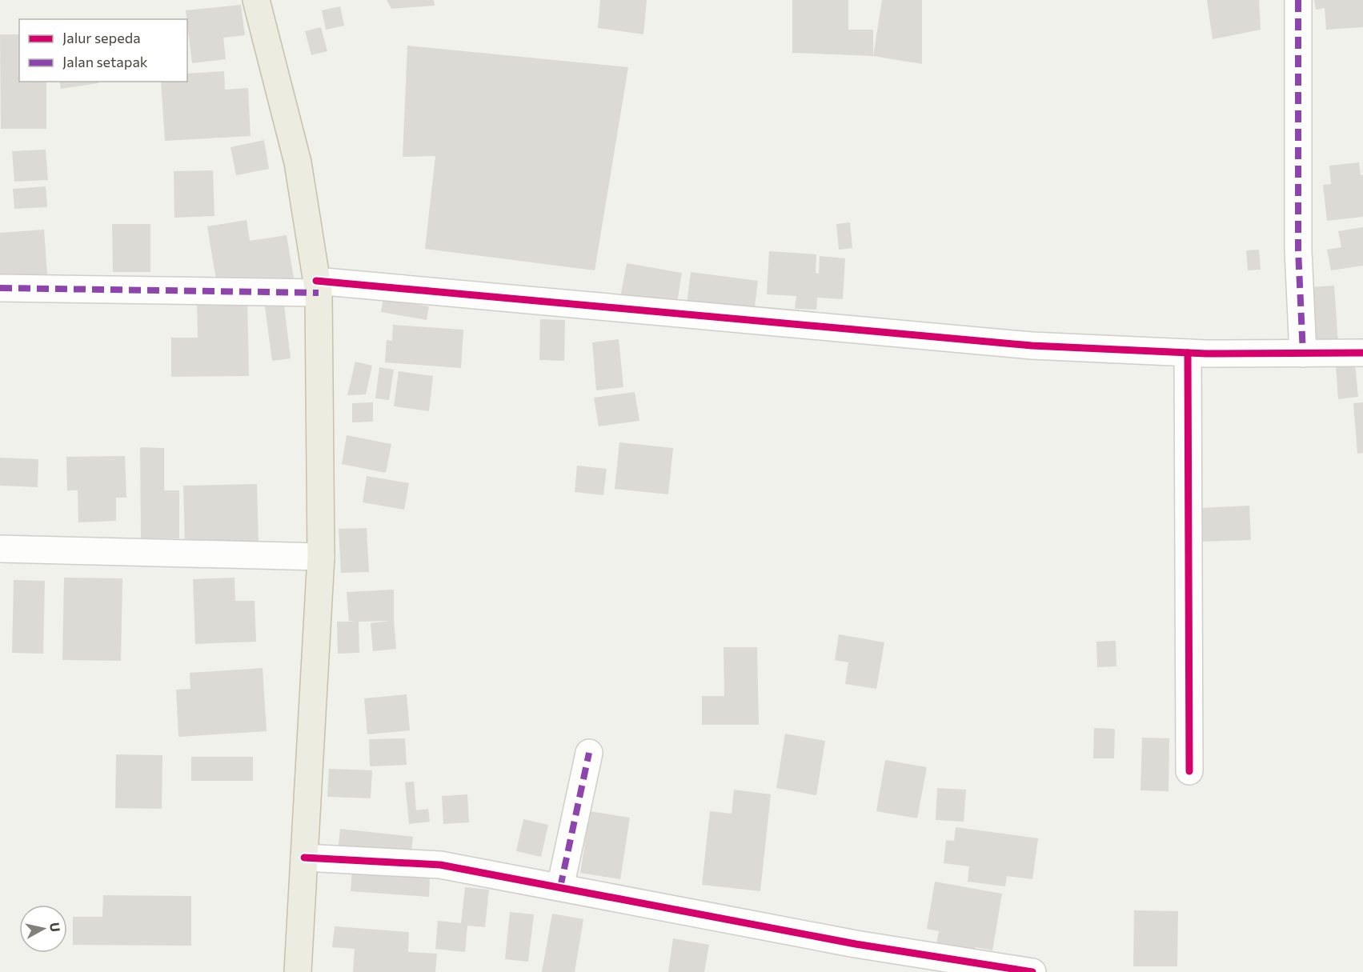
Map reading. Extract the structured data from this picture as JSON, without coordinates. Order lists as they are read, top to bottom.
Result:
{
  "legend": ["Jalur sepeda", "Jalan setapak"],
  "north": "right"
}
